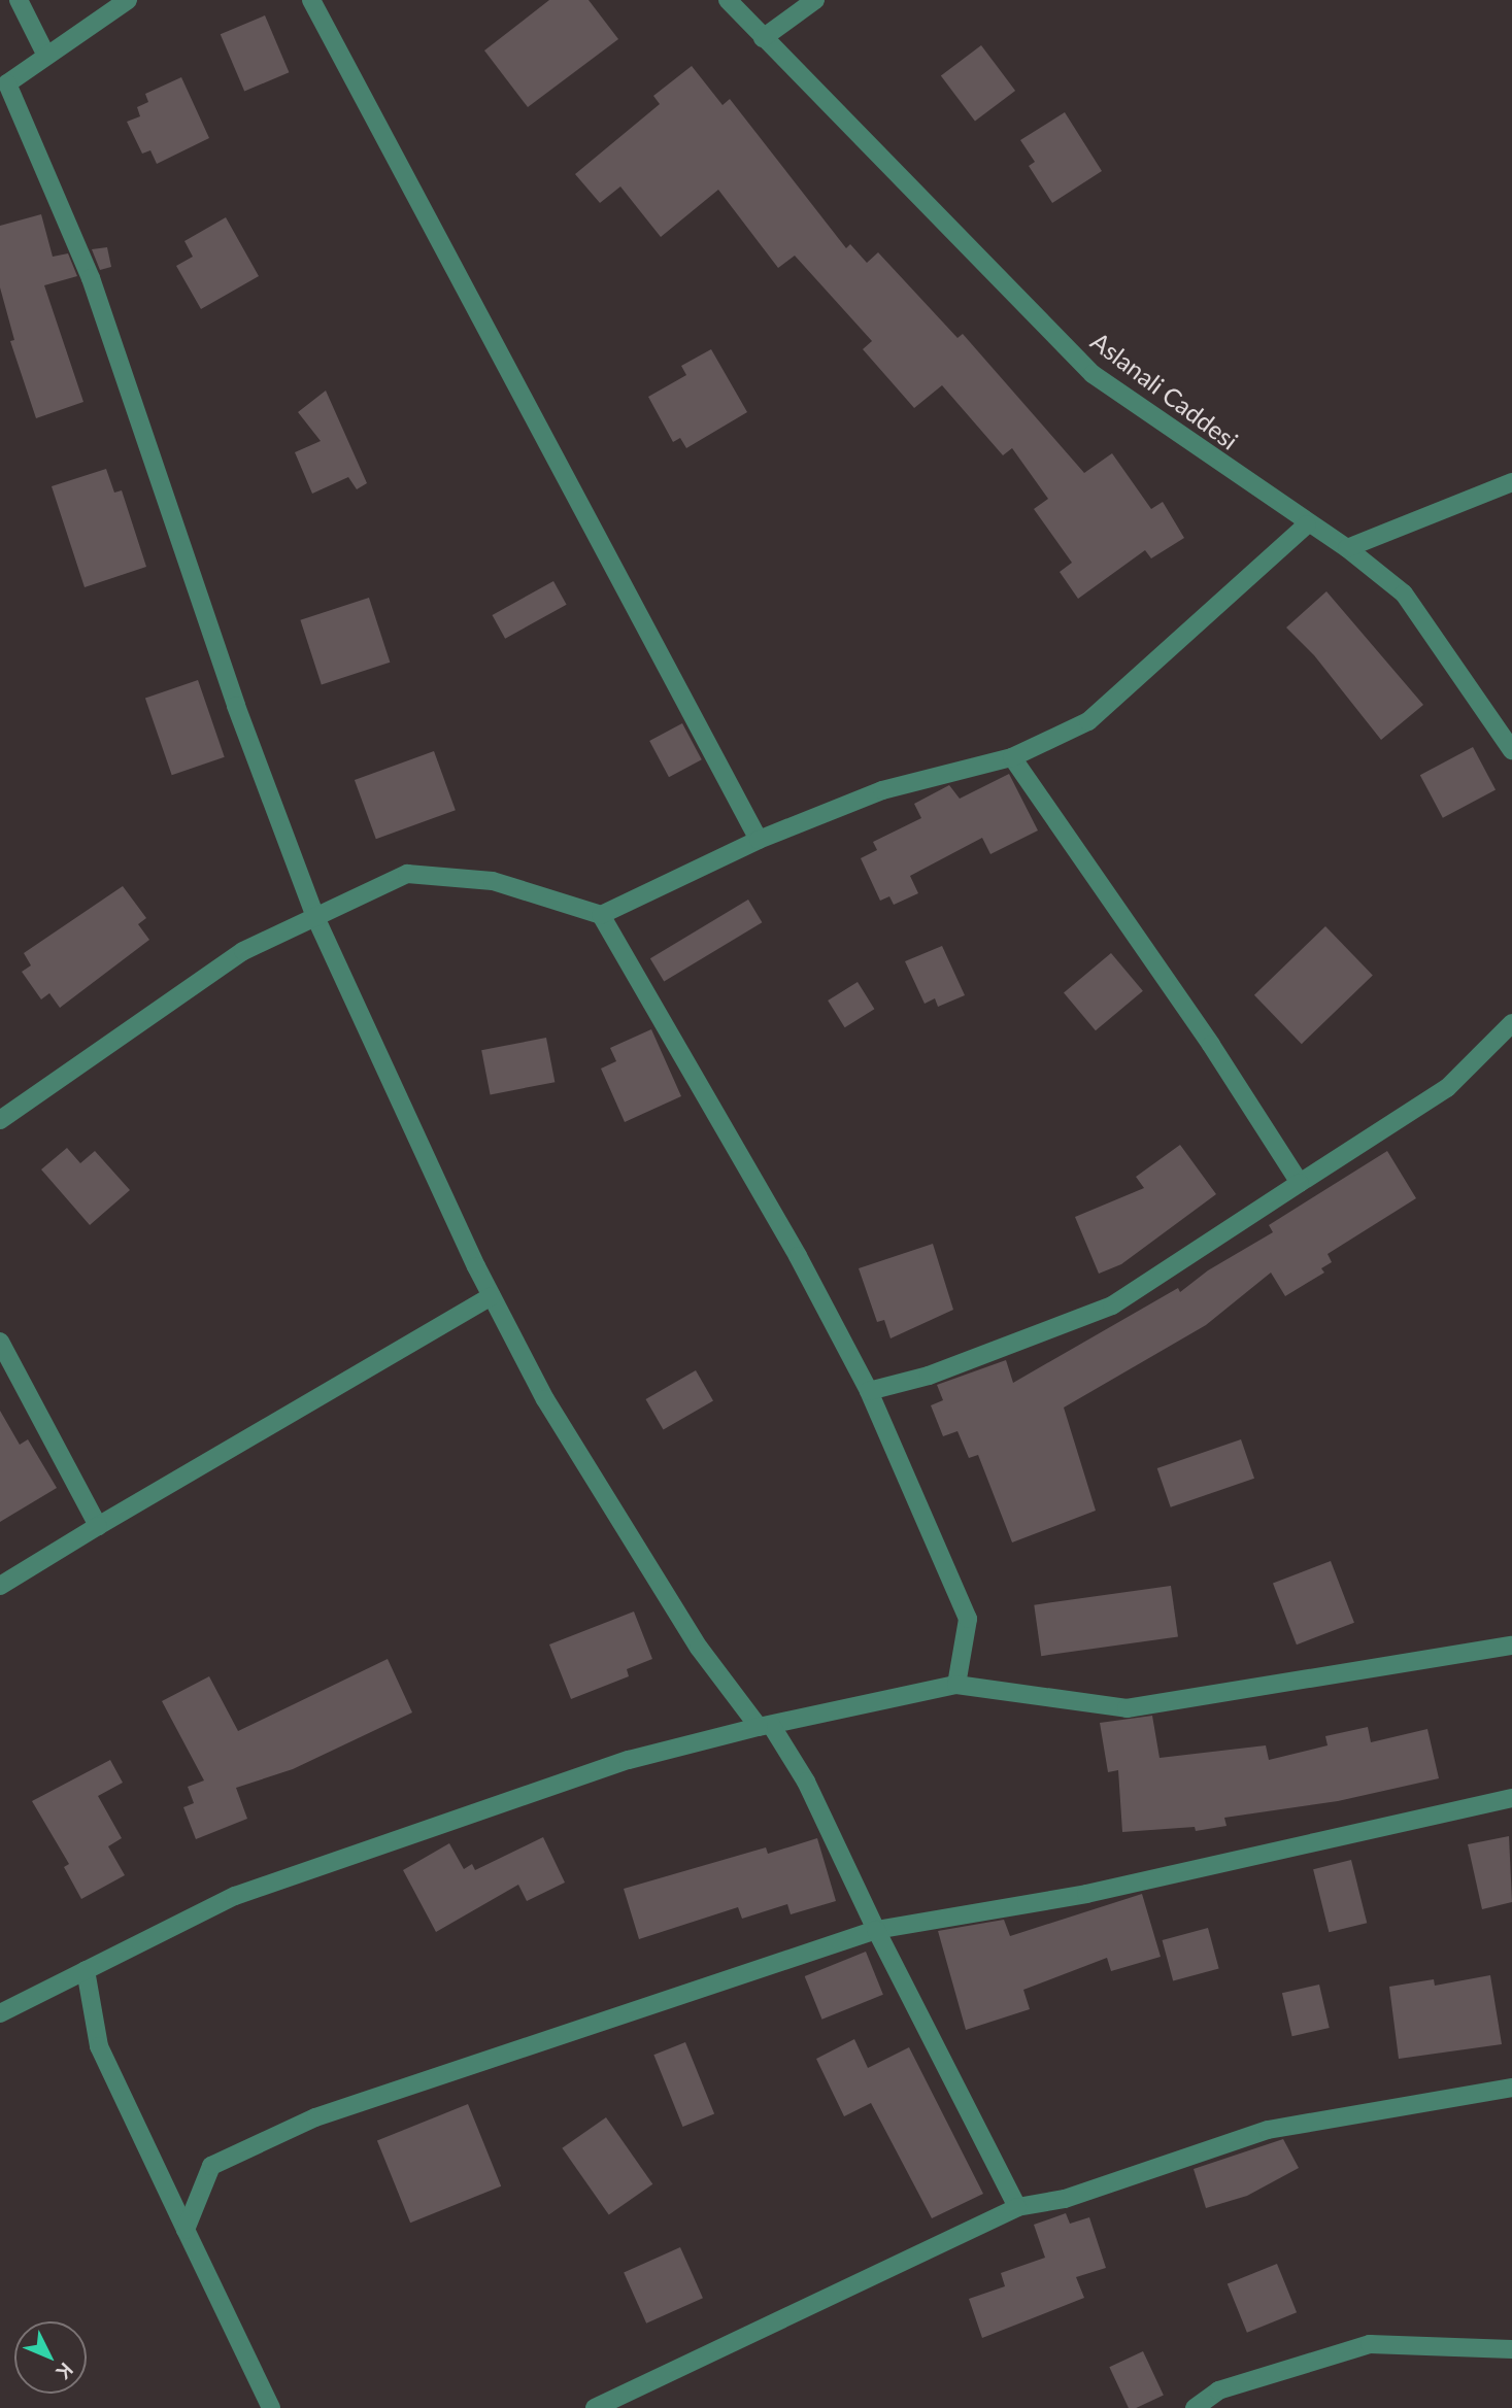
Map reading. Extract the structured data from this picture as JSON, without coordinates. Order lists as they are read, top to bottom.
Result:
{
  "streets": {
    "street": ["Aslanali Caddesi"]
  },
  "north": "bottom right"
}
